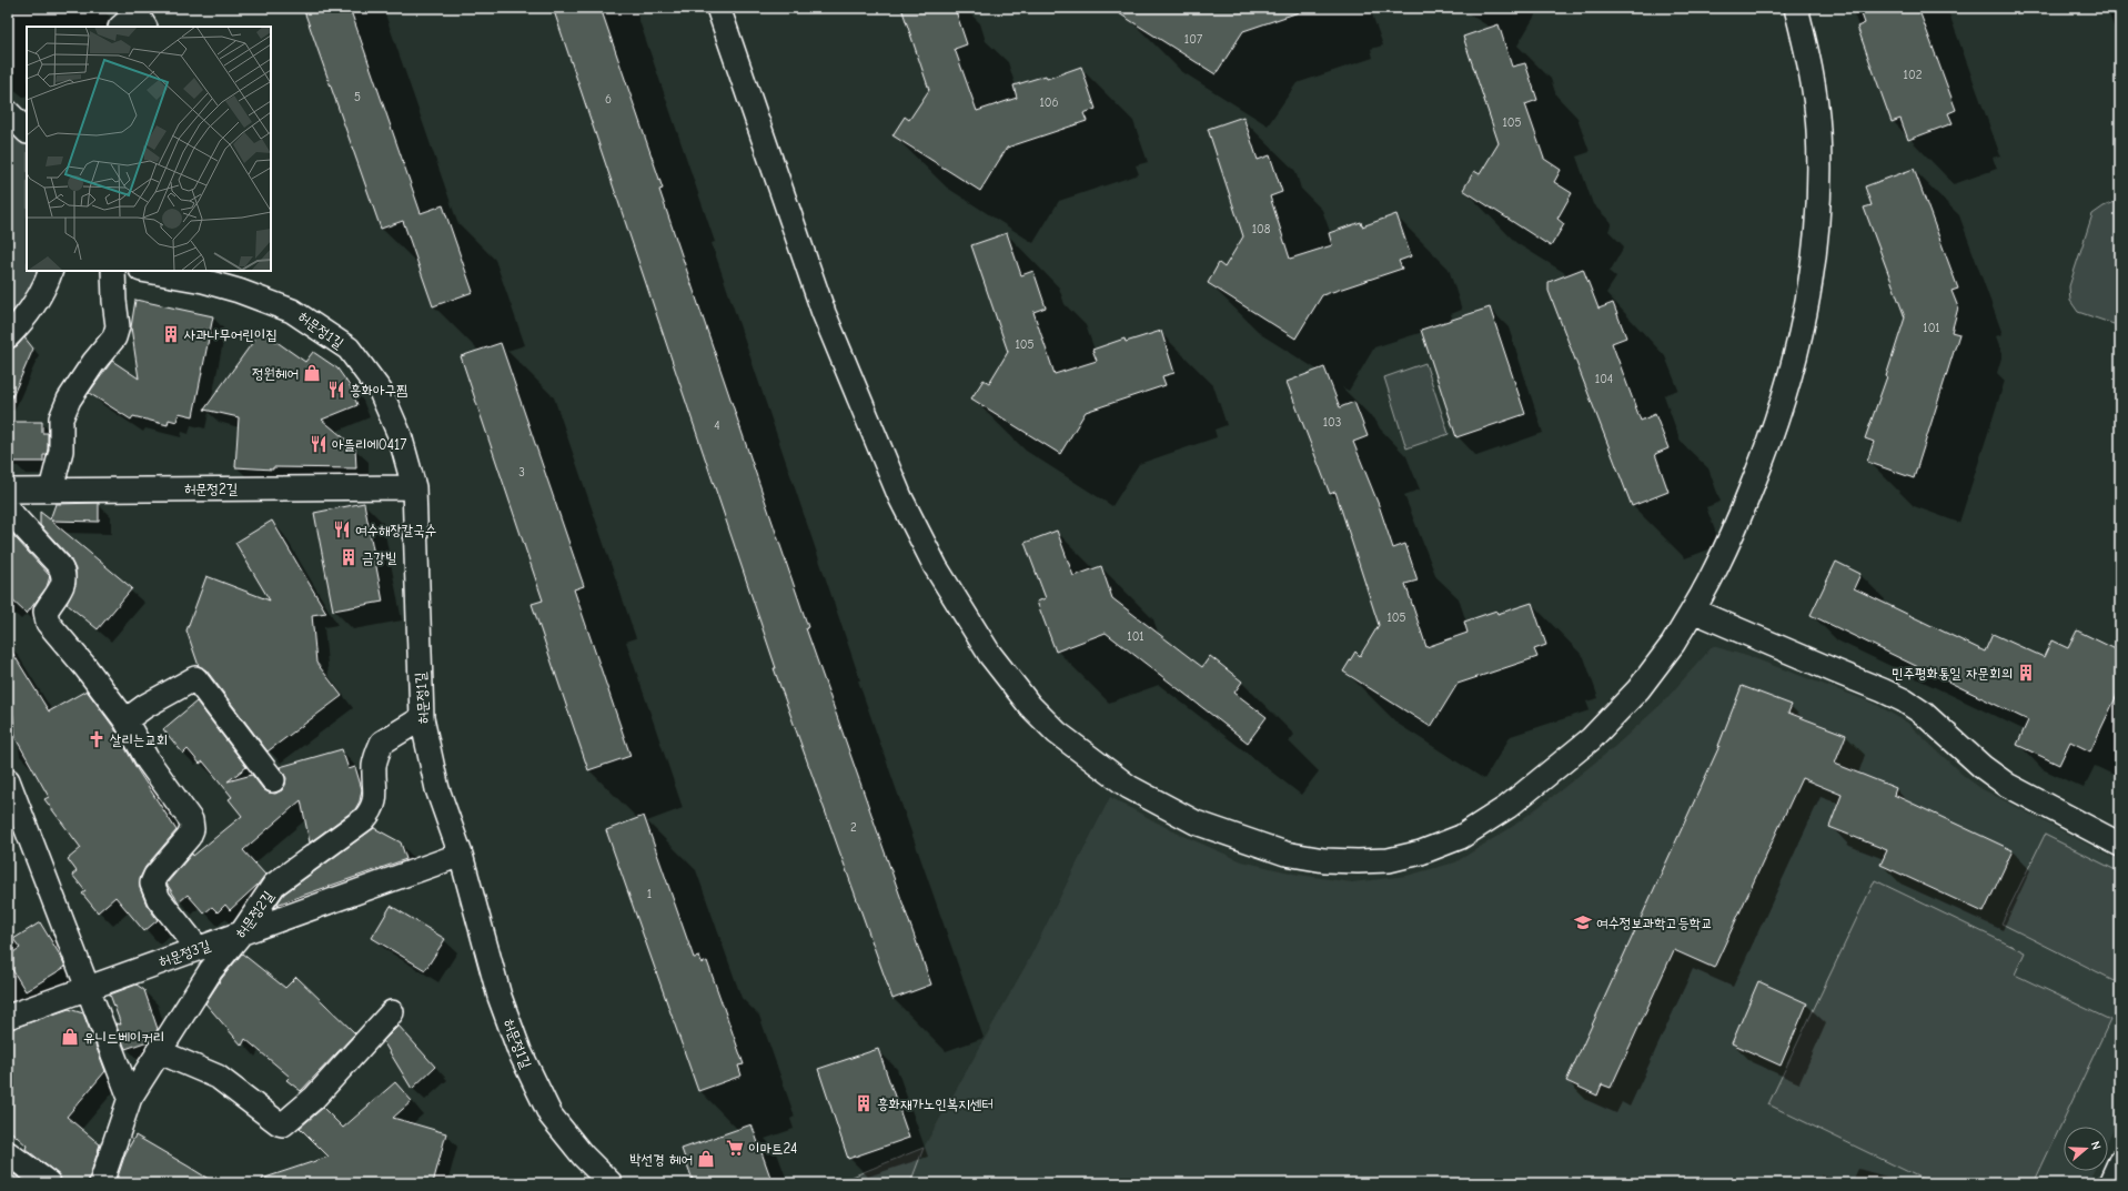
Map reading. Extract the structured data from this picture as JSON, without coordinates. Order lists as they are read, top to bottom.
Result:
{
  "streets": {
    "street": ["허문정1길", "허문정2길", "허문정3길"]
  },
  "crossings": [
    ["허문정1길", "허문정2길"],
    ["허문정1길", "허문정3길"],
    ["허문정2길", "허문정3길"]
  ],
  "places": {
    "building": [
      "사과나무어린이집",
      "금강빌",
      "민주평화통일 자문회의",
      "흥화재가노인복지센터"
    ],
    "shop": ["정원헤어", "유니드베이커리", "박선경 헤어"],
    "restaurant": ["흥화아구찜", "아뜰리에0417", "여수해장칼국수"],
    "church": ["살리는교회"],
    "school or university": ["여수정보과학고등학교"],
    "supermarket": ["이마트24"]
  },
  "house_numbers": [
    "107",
    "102",
    "5",
    "6",
    "106",
    "105",
    "108",
    "101",
    "105",
    "104",
    "103",
    "4",
    "3",
    "105",
    "101",
    "2",
    "1"
  ],
  "north": "right"
}
